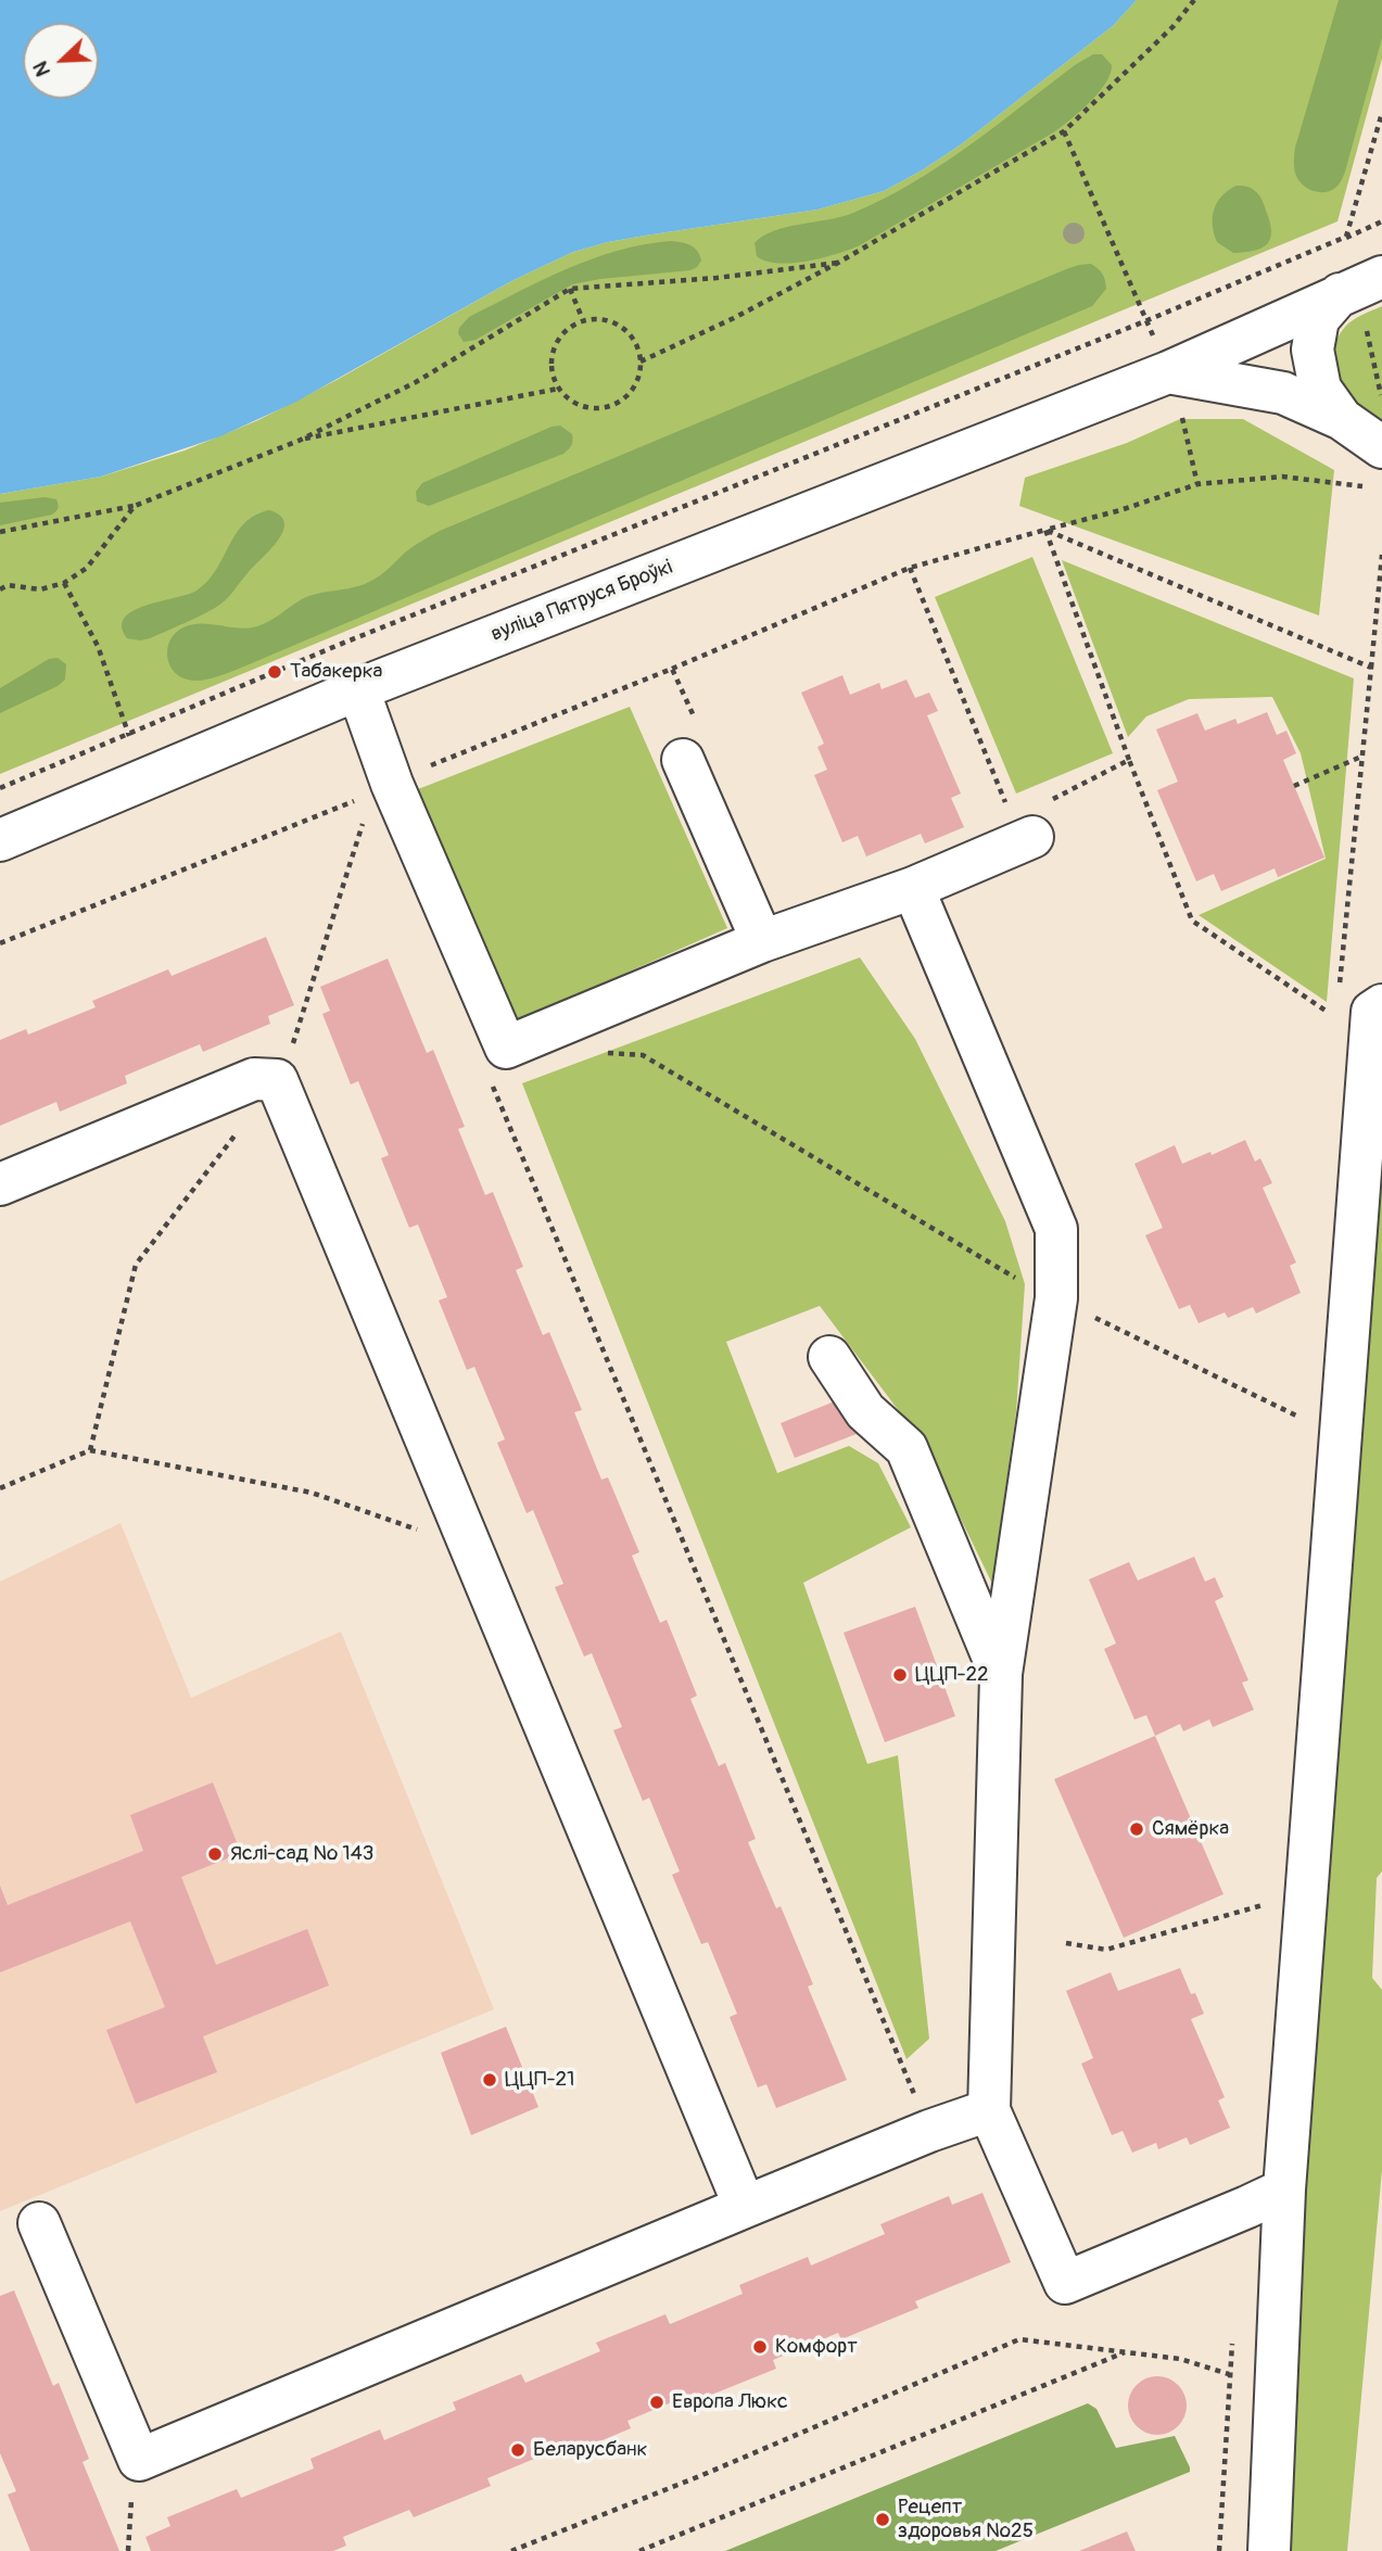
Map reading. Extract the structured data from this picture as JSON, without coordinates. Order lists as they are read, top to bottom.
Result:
{
  "streets": {
    "street": ["вуліца Пятруся Броўкі"]
  },
  "places": [
    "Табакерка",
    "ЦЦП-22",
    "Сямёрка",
    "Яслі-сад № 143",
    "ЦЦП-21",
    "Комфорт",
    "Европа Люкс",
    "Беларусбанк",
    "Рецепт здоровья №25"
  ],
  "north": "bottom left"
}
